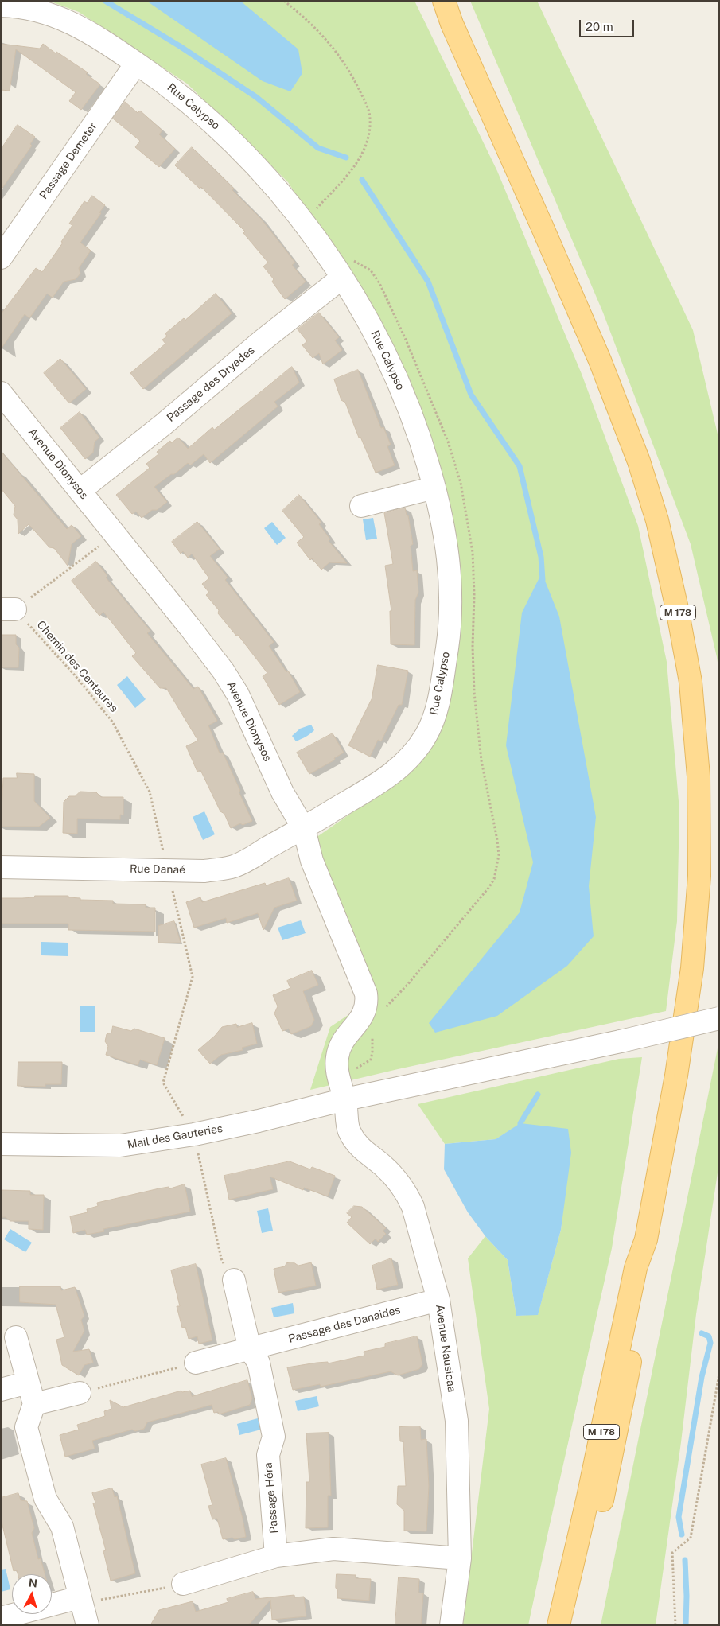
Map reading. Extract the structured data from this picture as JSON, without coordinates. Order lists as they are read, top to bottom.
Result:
{
  "streets": {
    "main road": ["M 178"],
    "street": [
      "Rue Calypso",
      "Passage Demeter",
      "Passage des Dryades",
      "Avenue Dionysos",
      "Rue Danaé",
      "Mail des Gauteries",
      "Passage des Danaides",
      "Avenue Nausicaa",
      "Passage Héra"
    ],
    "path": ["Chemin des Centaures"]
  },
  "crossings": [
    ["Rue Calypso", "Passage Demeter"],
    ["Rue Calypso", "Passage des Dryades"],
    ["Rue Calypso", "Avenue Dionysos"],
    ["Rue Calypso", "Rue Danaé"],
    ["Passage des Dryades", "Avenue Dionysos"],
    ["Avenue Dionysos", "Rue Danaé"],
    ["Avenue Dionysos", "Mail des Gauteries"],
    ["Avenue Dionysos", "Avenue Nausicaa"],
    ["Chemin des Centaures", "Rue Danaé"],
    ["Chemin des Centaures", "Mail des Gauteries"],
    ["Mail des Gauteries", "Avenue Nausicaa"],
    ["Passage des Danaides", "Avenue Nausicaa"],
    ["Passage des Danaides", "Passage Héra"]
  ],
  "scale_bar": "20 m",
  "north": "top"
}
